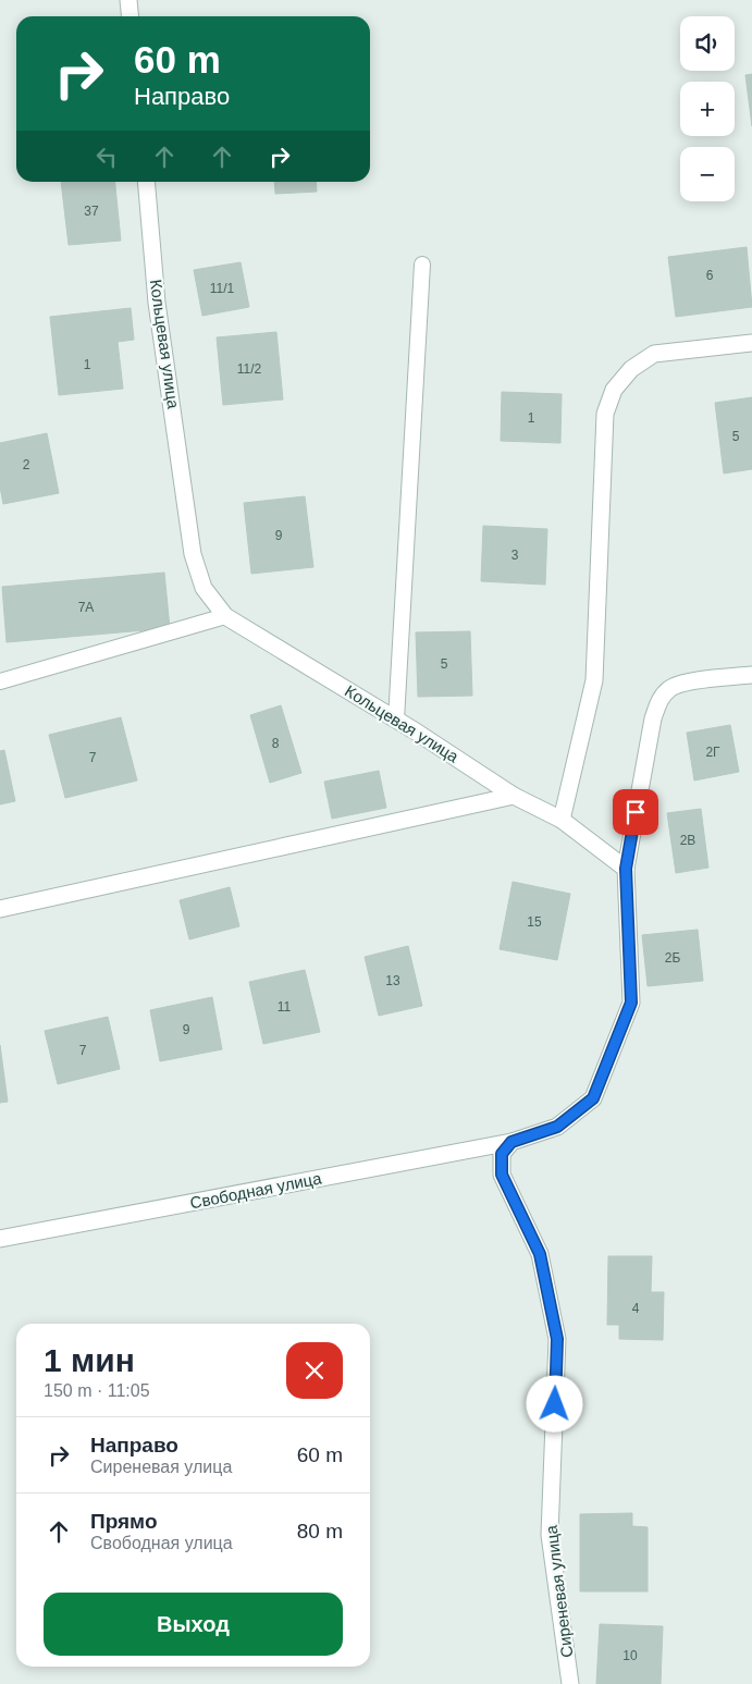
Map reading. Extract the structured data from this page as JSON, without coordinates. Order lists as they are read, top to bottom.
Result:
{
  "streets": {
    "street": ["Кольцевая улица", "Свободная улица", "Сиреневая улица"]
  },
  "crossings": [
    ["Свободная улица", "Сиреневая улица"]
  ],
  "house_numbers": [
    "37",
    "6",
    "11/1",
    "1",
    "11/2",
    "1",
    "5",
    "2",
    "9",
    "3",
    "7А",
    "5",
    "8",
    "2Г",
    "7",
    "2В",
    "15",
    "2Б",
    "13",
    "11",
    "9",
    "7",
    "4",
    "10"
  ],
  "page": {
    "map_buttons": ["+", "−"],
    "turn": ["60 m", "Направо"],
    "heading": ["1 мин", "150 m · 11:05"],
    "list": [
      {
        "name": "Направо",
        "note": "Сиреневая улица",
        "value": "60 m"
      },
      {
        "name": "Прямо",
        "note": "Свободная улица",
        "value": "80 m"
      }
    ],
    "buttons": "Выход"
  }
}
